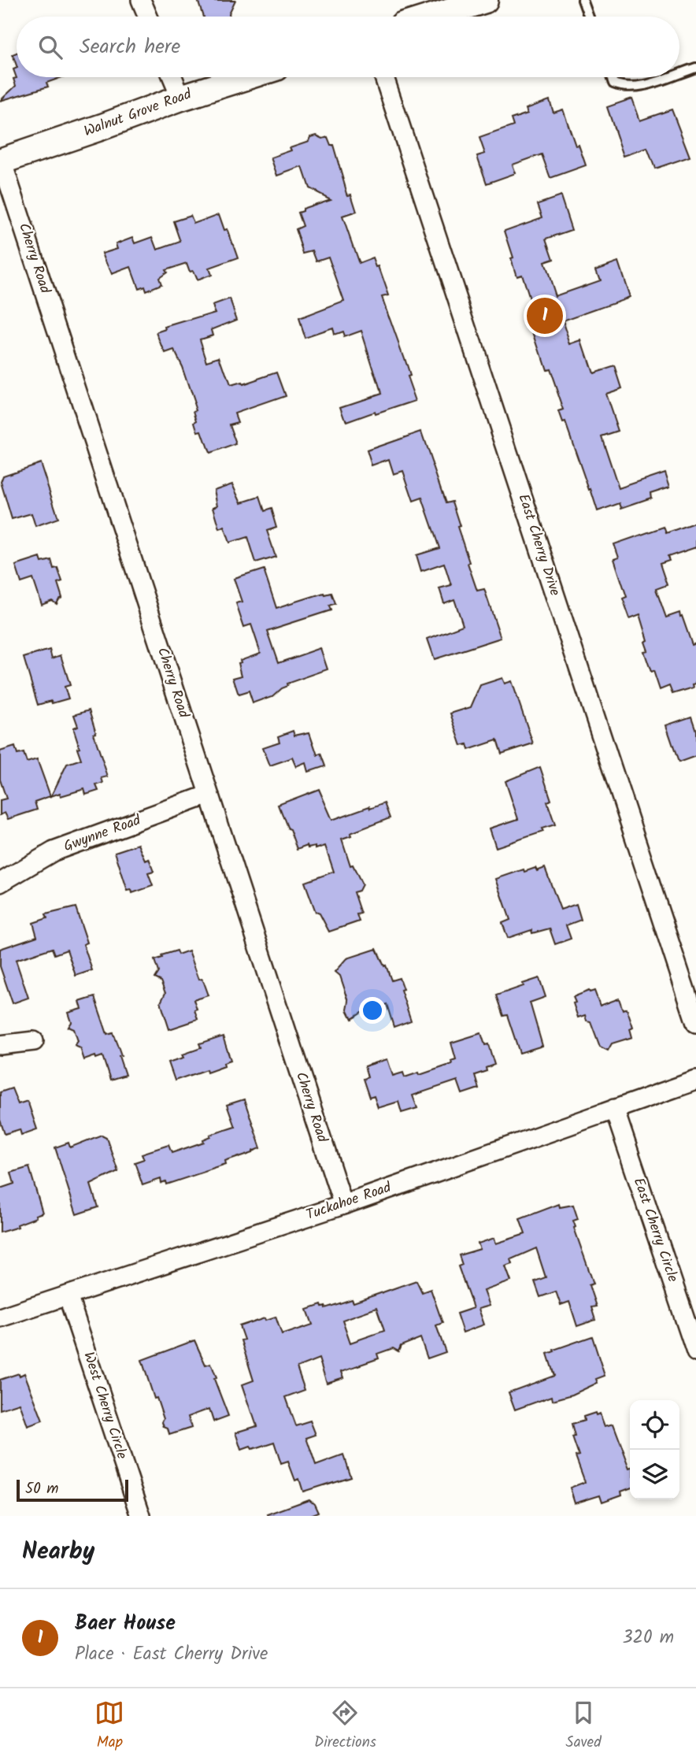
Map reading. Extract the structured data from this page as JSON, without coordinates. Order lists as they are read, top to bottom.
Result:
{
  "streets": {
    "main road": ["Walnut Grove Road"],
    "street": [
      "Cherry Road",
      "East Cherry Drive",
      "Gwynne Road",
      "Tuckahoe Road",
      "East Cherry Circle",
      "West Cherry Circle"
    ]
  },
  "crossings": [
    ["Walnut Grove Road", "Cherry Road"],
    ["Cherry Road", "Gwynne Road"],
    ["Cherry Road", "Tuckahoe Road"],
    ["Tuckahoe Road", "East Cherry Circle"],
    ["Tuckahoe Road", "West Cherry Circle"]
  ],
  "scale_bar": "50 m",
  "page": {
    "search": "Search here",
    "pins": "1",
    "scale": "50 m",
    "heading": "Nearby",
    "list": [
      {
        "mark": "1",
        "name": "Baer House",
        "note": "Place · East Cherry Drive",
        "value": "320 m"
      }
    ],
    "nav": ["Map", "Directions", "Saved"]
  }
}
